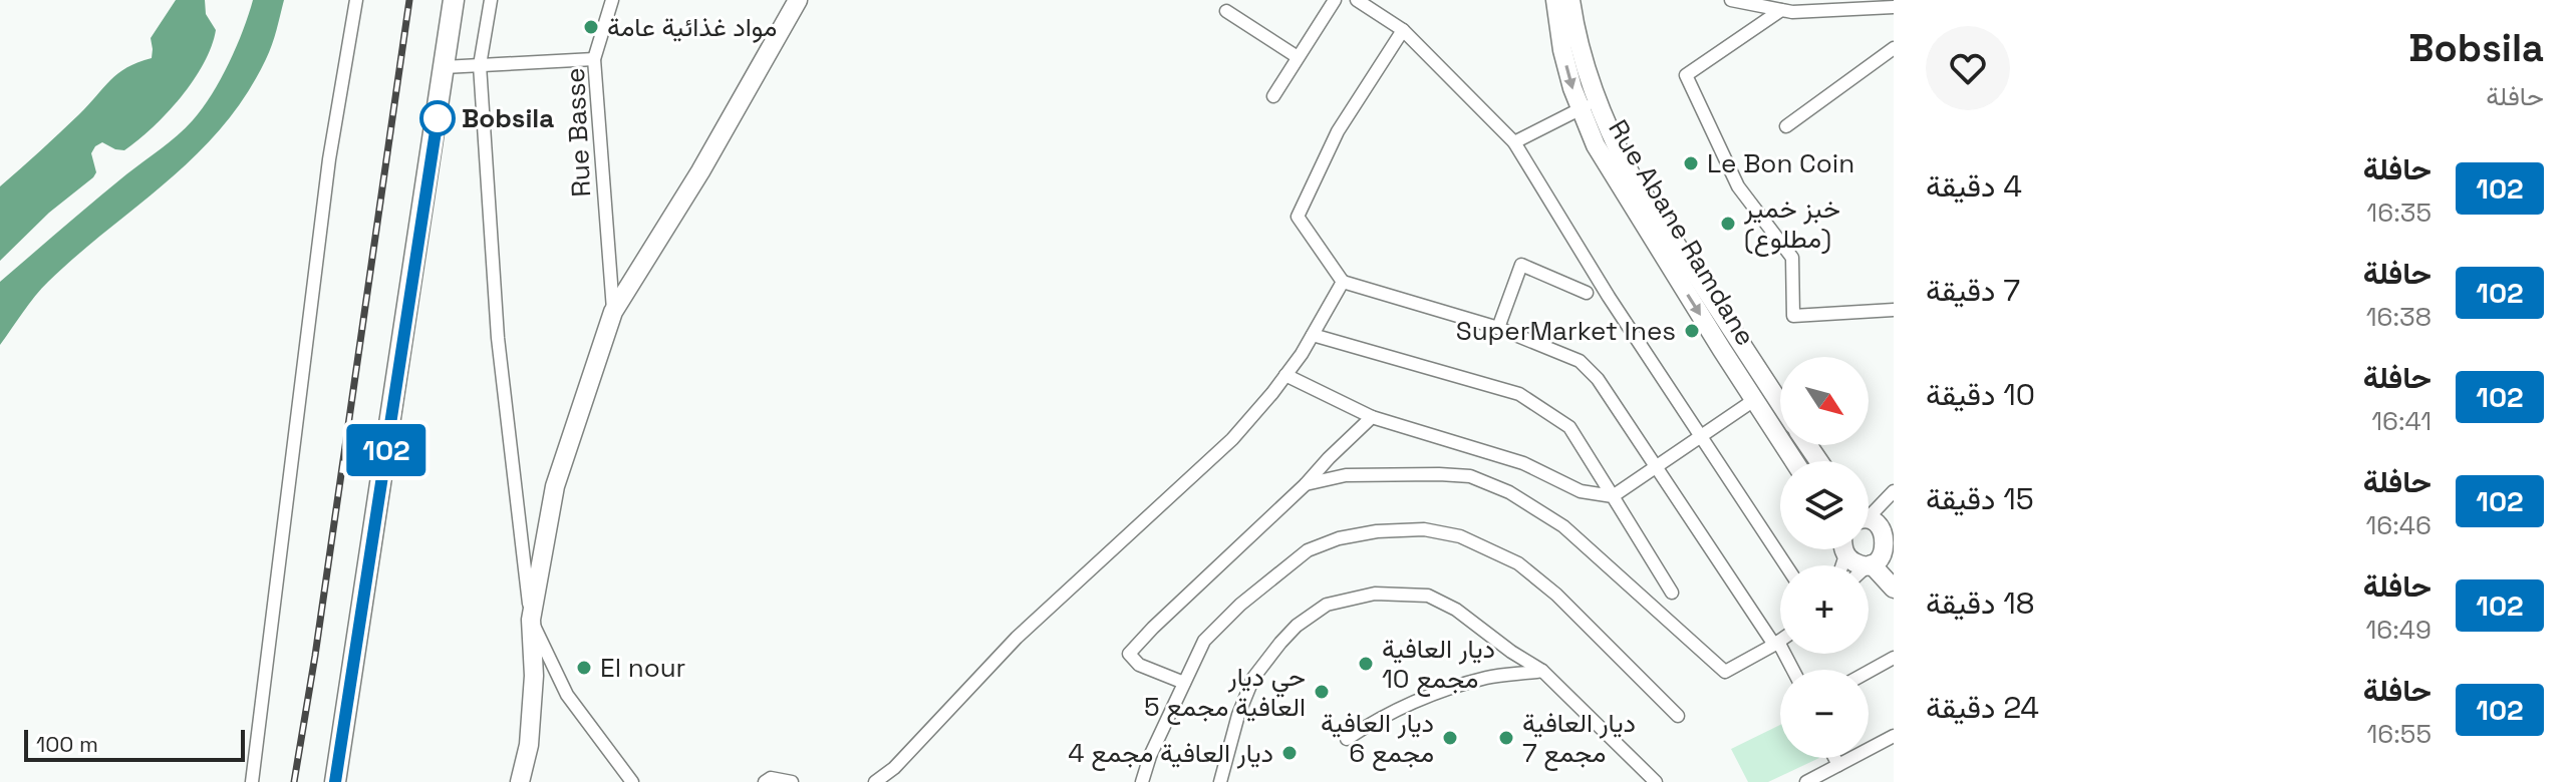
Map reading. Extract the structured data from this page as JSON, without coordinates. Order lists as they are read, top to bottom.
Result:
{
  "streets": {
    "street": ["Rue Basse", "Rue Abane Ramdane"]
  },
  "places": [
    "مواد غذائية عامة",
    "Bobsila",
    "Le Bon Coin",
    "خبز خمير (مطلوع)",
    "SuperMarket Ines",
    "ديار العافية مجمع 10",
    "El nour",
    "حي ديار العافية مجمع 5",
    "ديار العافية مجمع 6",
    "ديار العافية مجمع 7",
    "ديار العافية مجمع 4"
  ],
  "lines": ["bus line 102"],
  "scale_bar": "100 m",
  "north": "bottom right",
  "page": {
    "heading": ["Bobsila", "حافلة"],
    "on_map": "102",
    "list": [
      {
        "mark": "102",
        "name": "حافلة",
        "note": "16:35",
        "value": "4 دقيقة"
      },
      {
        "mark": "102",
        "name": "حافلة",
        "note": "16:38",
        "value": "7 دقيقة"
      },
      {
        "mark": "102",
        "name": "حافلة",
        "note": "16:41",
        "value": "10 دقيقة"
      },
      {
        "mark": "102",
        "name": "حافلة",
        "note": "16:46",
        "value": "15 دقيقة"
      },
      {
        "mark": "102",
        "name": "حافلة",
        "note": "16:49",
        "value": "18 دقيقة"
      },
      {
        "mark": "102",
        "name": "حافلة",
        "note": "16:55",
        "value": "24 دقيقة"
      }
    ],
    "map_buttons": ["+", "−"],
    "scale": "100 m"
  }
}
